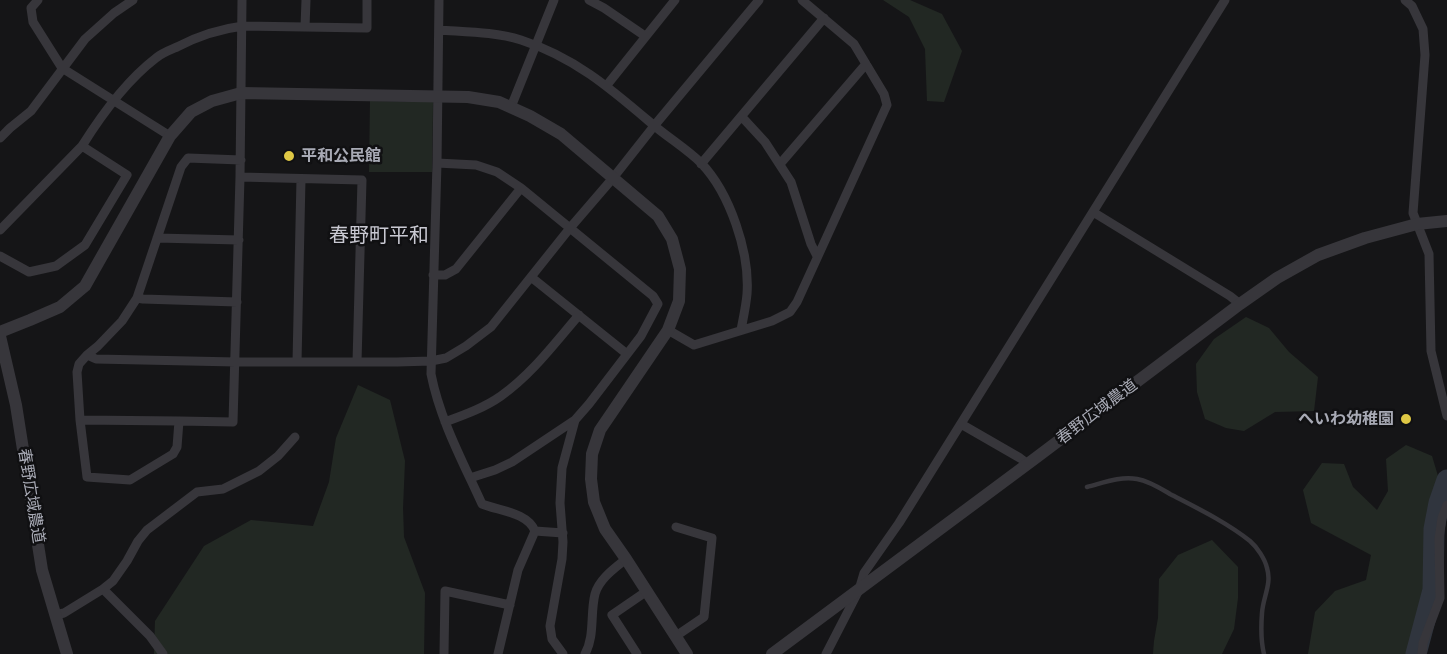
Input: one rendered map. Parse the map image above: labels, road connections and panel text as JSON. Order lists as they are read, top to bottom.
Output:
{
  "streets": {
    "street": ["春野広域農道"]
  },
  "districts": ["春野町平和"],
  "places": ["平和公民館", "へいわ幼稚園"]
}
